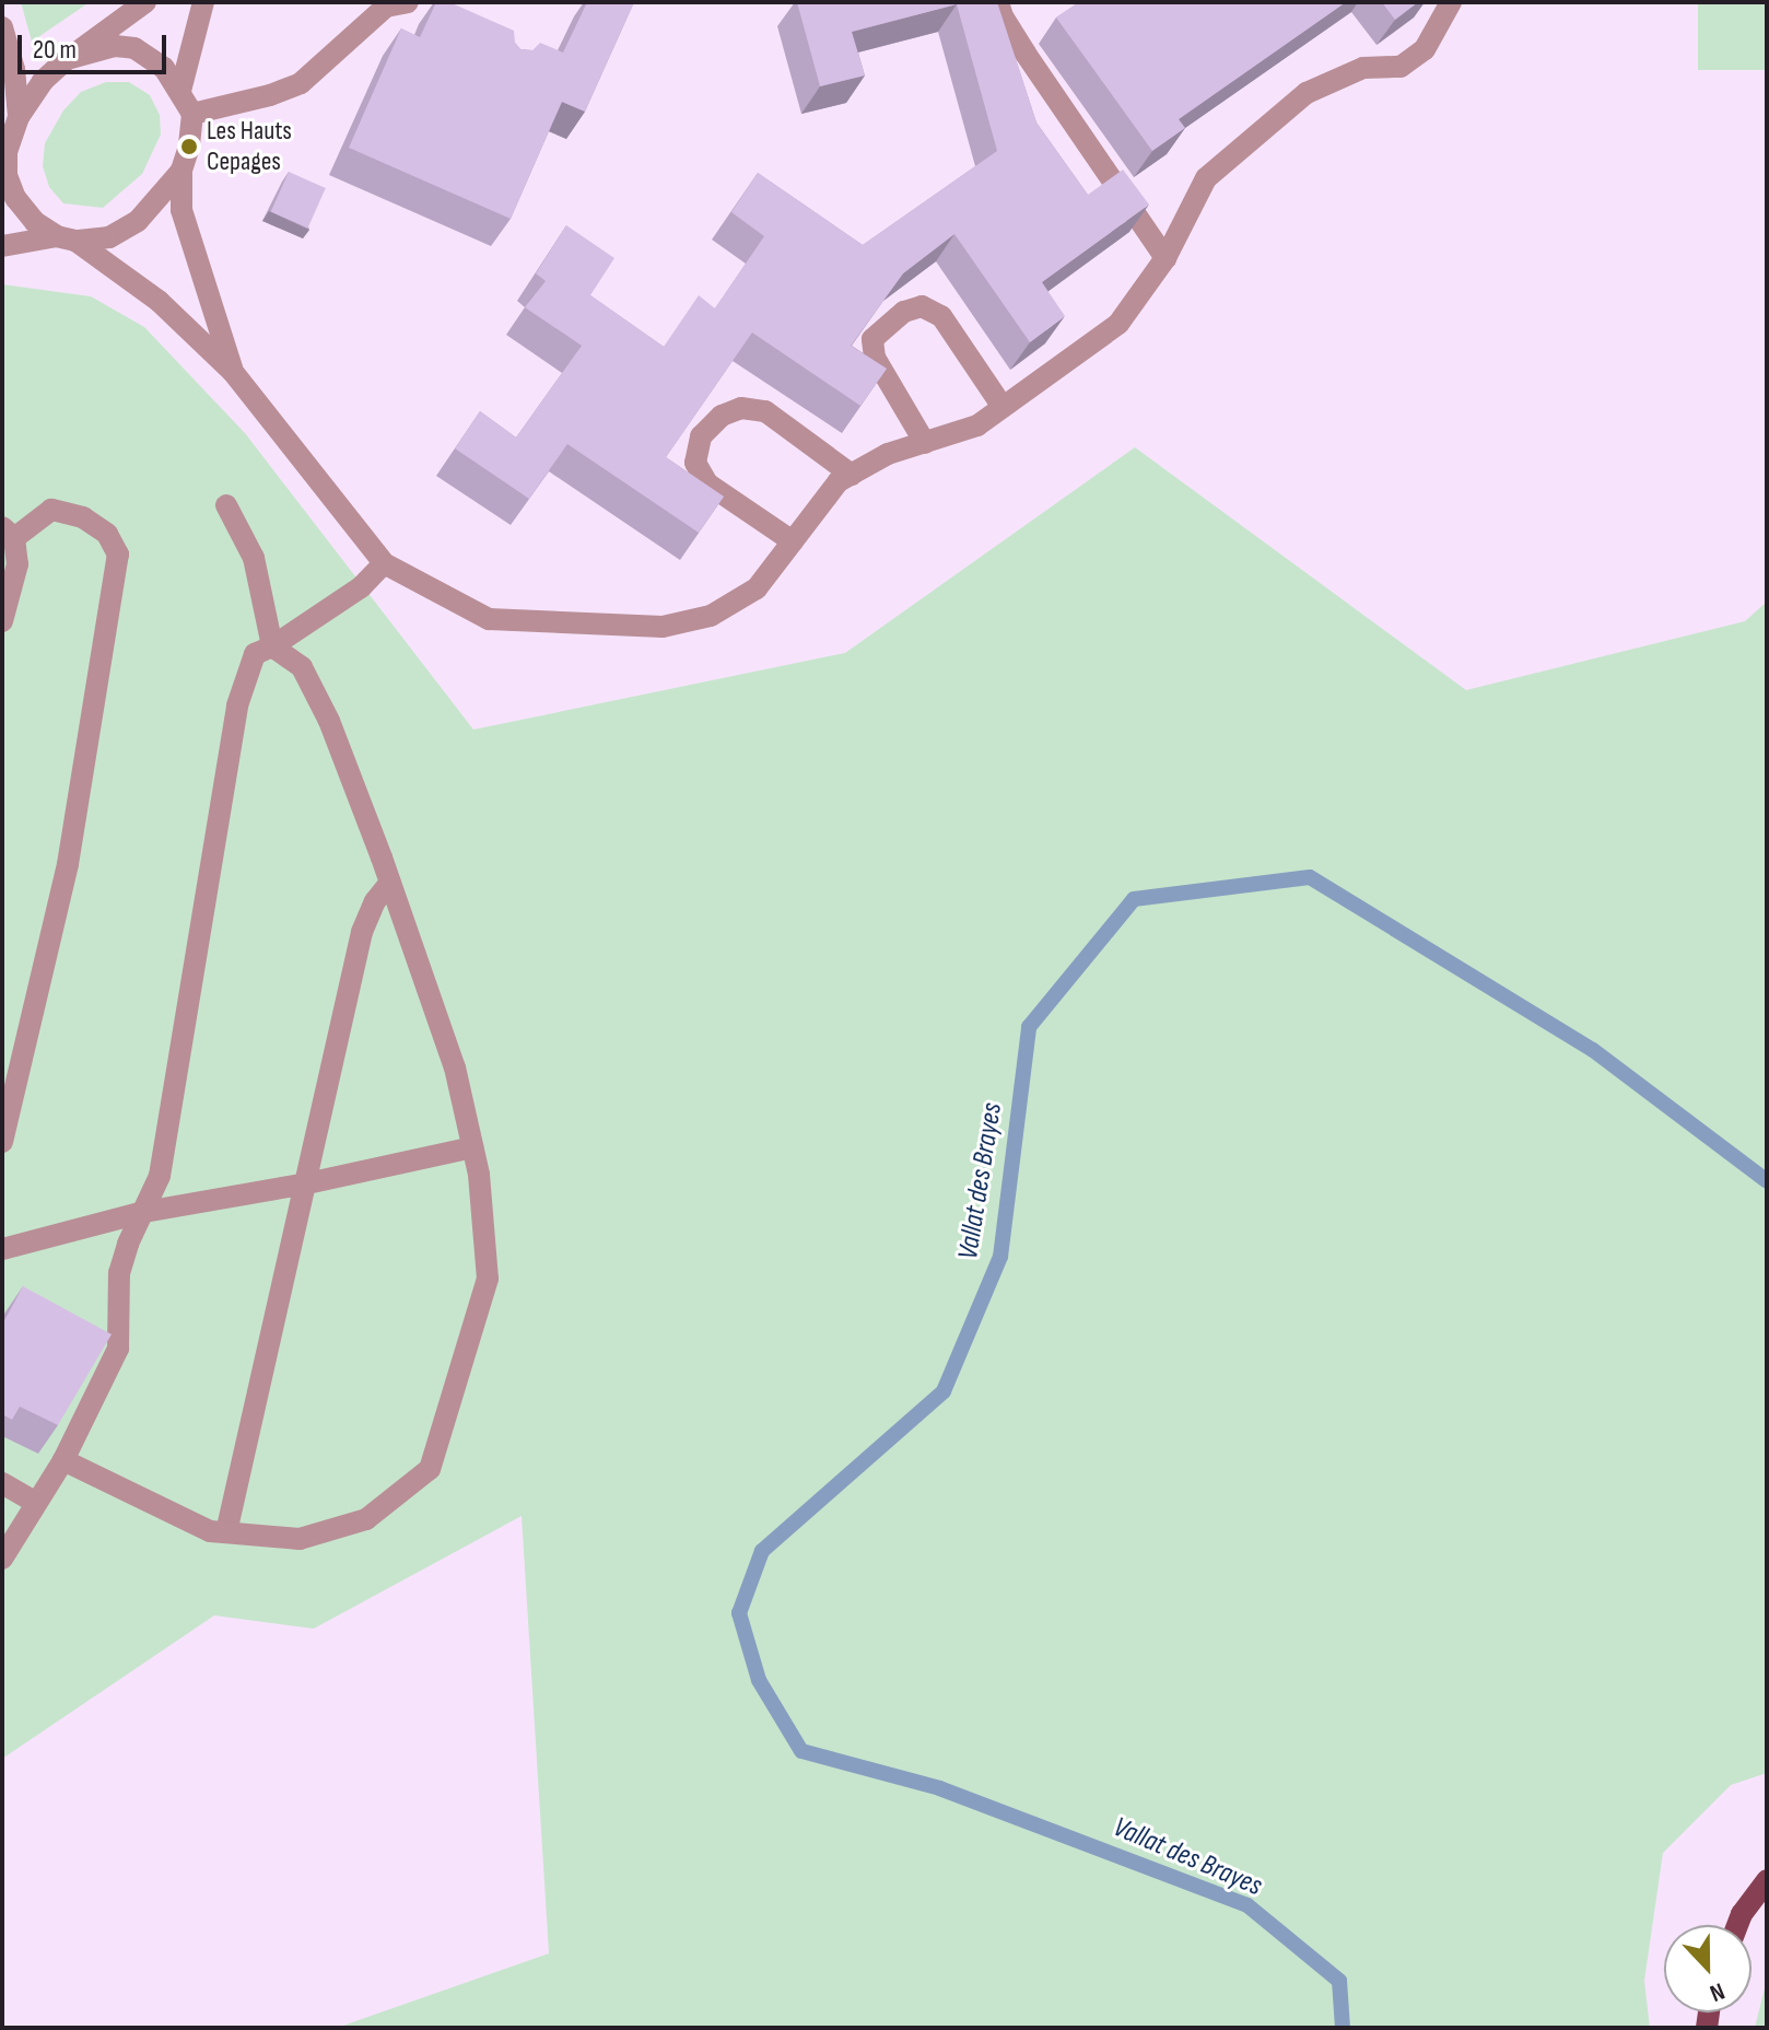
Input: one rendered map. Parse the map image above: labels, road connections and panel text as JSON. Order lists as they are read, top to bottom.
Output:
{
  "water": ["Vallat des Brayes"],
  "places": ["Les Hauts Cepages"],
  "scale_bar": "20 m",
  "north": "bottom"
}
